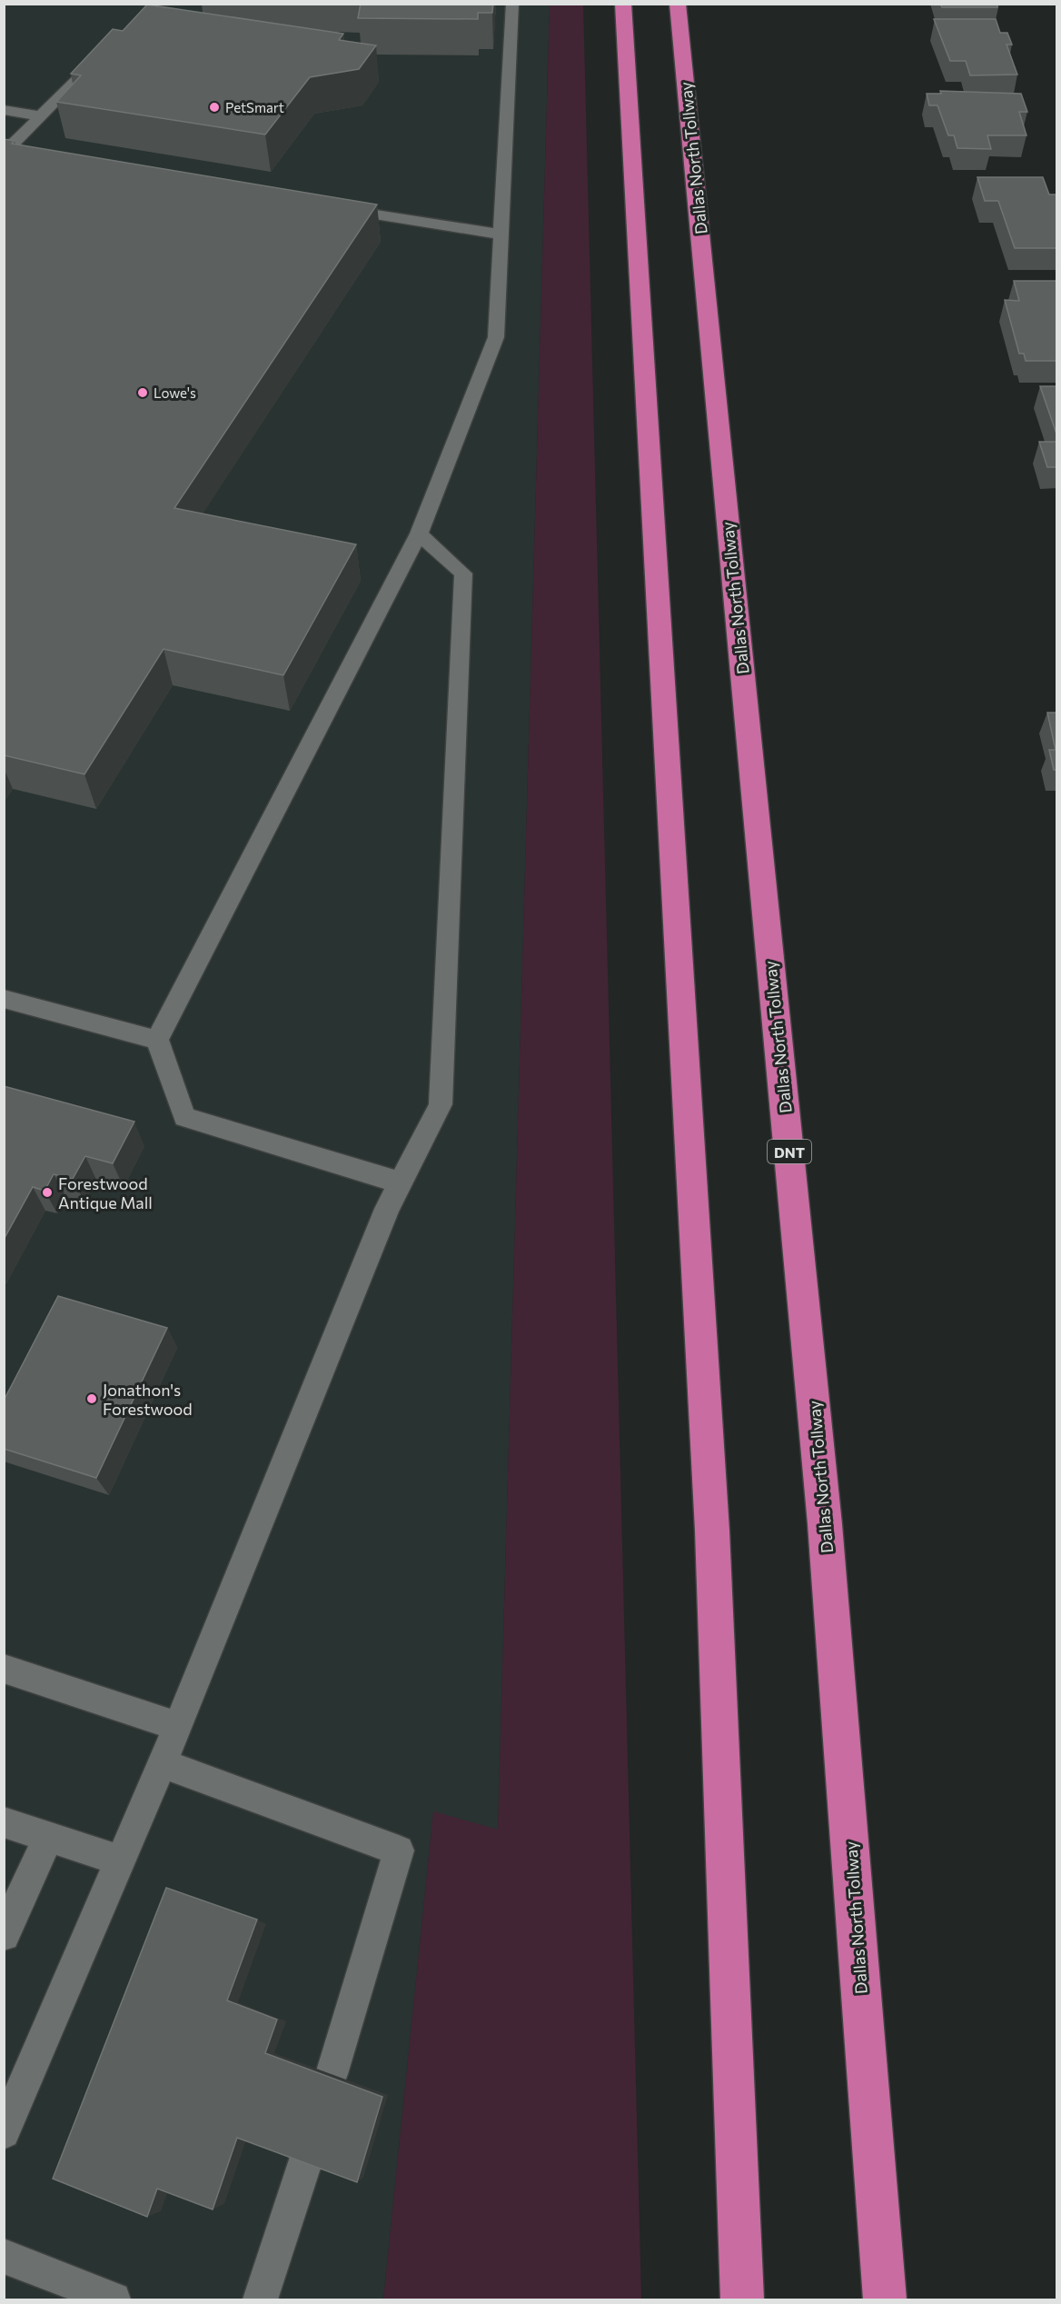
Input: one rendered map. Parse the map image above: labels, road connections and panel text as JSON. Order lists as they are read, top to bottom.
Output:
{
  "streets": {
    "highway": ["Dallas North Tollway", "DNT"]
  },
  "places": [
    "PetSmart",
    "Lowe's",
    "Forestwood Antique Mall",
    "Jonathon's Forestwood"
  ]
}
